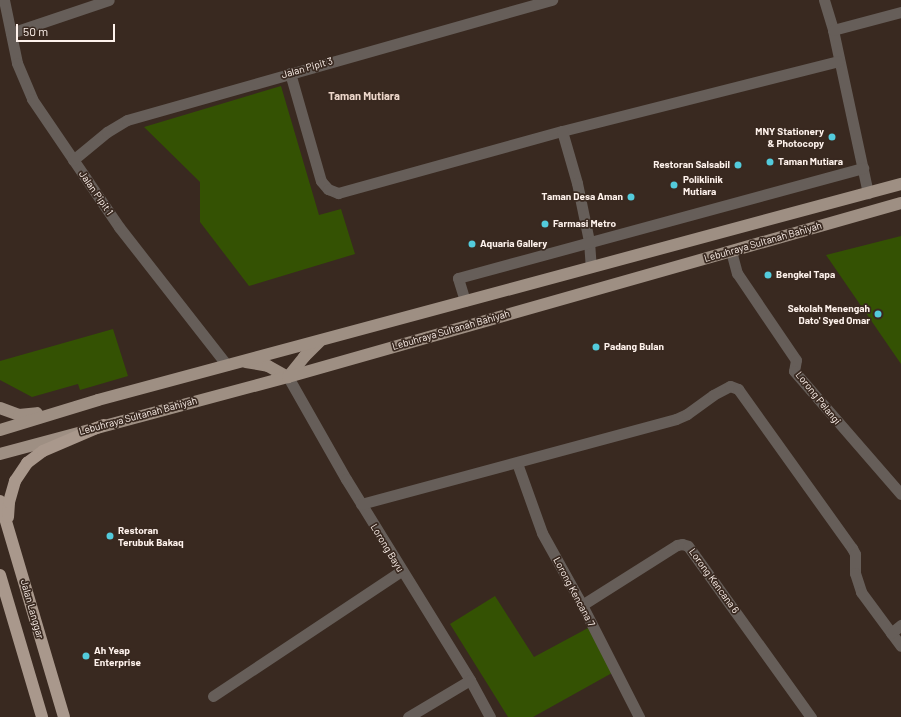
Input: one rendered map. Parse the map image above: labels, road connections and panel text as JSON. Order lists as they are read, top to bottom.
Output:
{
  "streets": {
    "highway": ["Jalan Langgar"],
    "main road": ["Lebuhraya Sultanah Bahiyah"],
    "street": [
      "Jalan Pipit 3",
      "Jalan Pipit 1",
      "Lorong Pelangi",
      "Lorong Bayu",
      "Lorong Kencana 6",
      "Lorong Kencana 7"
    ]
  },
  "crossings": [
    ["Jalan Pipit 3", "Jalan Pipit 1"],
    ["Jalan Pipit 1", "Lebuhraya Sultanah Bahiyah"],
    ["Lebuhraya Sultanah Bahiyah", "Lorong Pelangi"],
    ["Lebuhraya Sultanah Bahiyah", "Lorong Bayu"],
    ["Lorong Kencana 6", "Lorong Kencana 7"]
  ],
  "districts": ["Taman Mutiara"],
  "places": [
    "MNY Stationery & Photocopy",
    "Taman Mutiara",
    "Restoran Salsabil",
    "Poliklinik Mutiara",
    "Taman Desa Aman",
    "Farmasi Metro",
    "Aquaria Gallery",
    "Bengkel Tapa",
    "Sekolah Menengah Dato' Syed Omar",
    "Padang Bulan",
    "Restoran Terubuk Bakaq",
    "Ah Yeap Enterprise"
  ],
  "scale_bar": "50 m"
}
